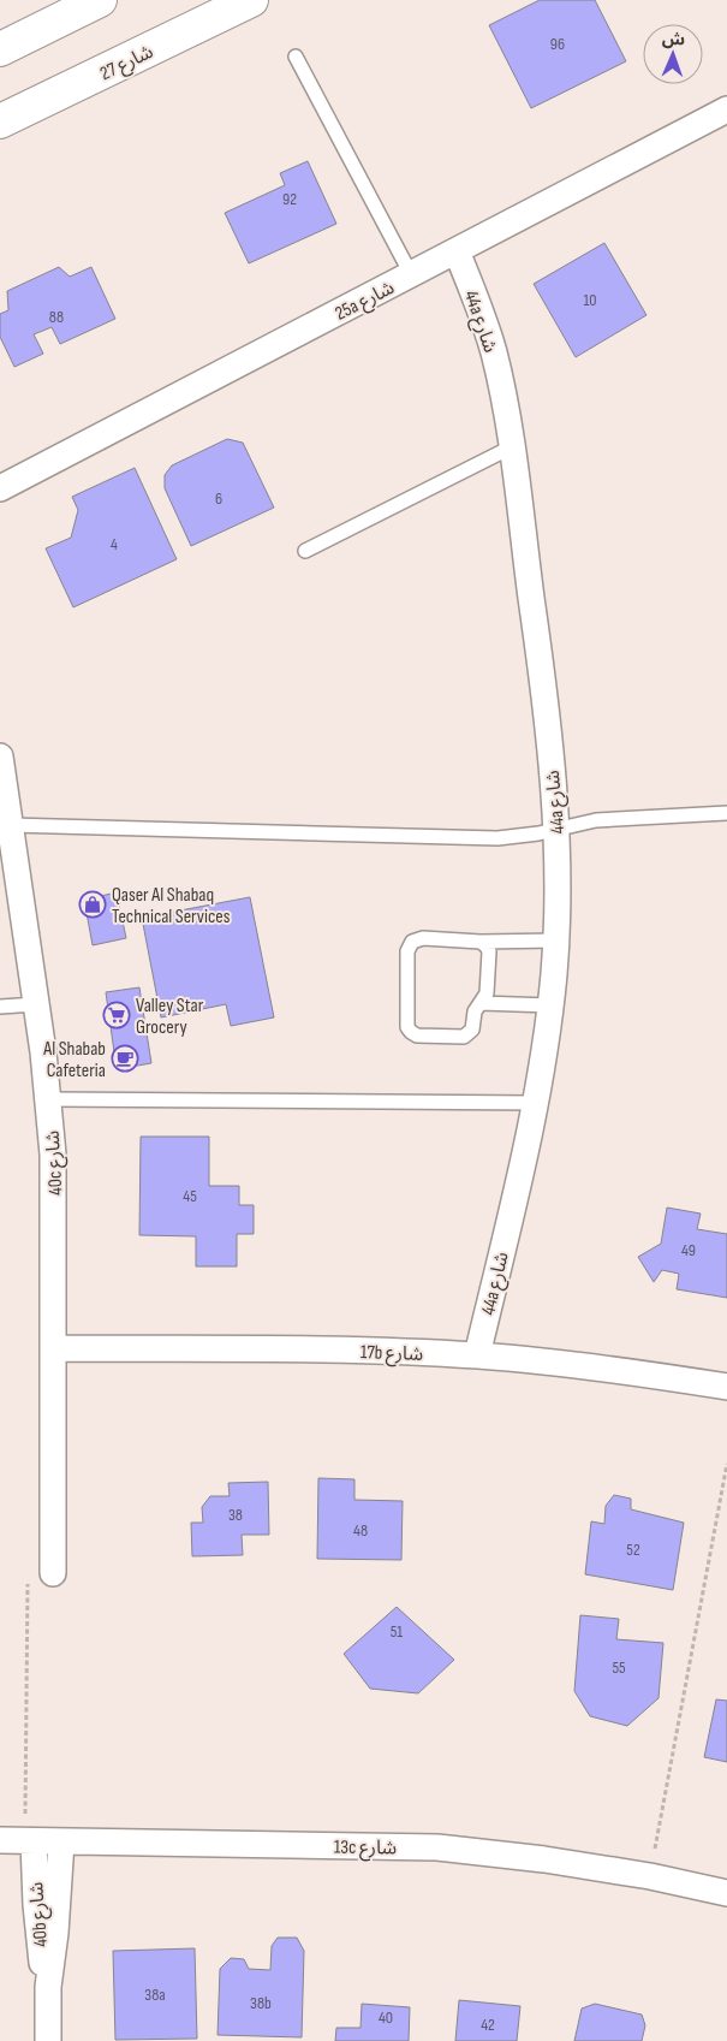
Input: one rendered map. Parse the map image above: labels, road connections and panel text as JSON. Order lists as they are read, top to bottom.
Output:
{
  "streets": {
    "street": [
      "شارع 27",
      "25a شارع",
      "44a شارع",
      "40c شارع",
      "17b شارع",
      "13c شارع",
      "40b شارع"
    ]
  },
  "crossings": [
    ["25a شارع", "44a شارع"],
    ["44a شارع", "17b شارع"],
    ["40c شارع", "17b شارع"],
    ["13c شارع", "40b شارع"]
  ],
  "places": {
    "shop": ["Qaser Al Shabaq Technical Services"],
    "supermarket": ["Valley Star Grocery"],
    "cafe": ["Al Shabab Cafeteria"]
  },
  "house_numbers": [
    "96",
    "92",
    "10",
    "88",
    "6",
    "4",
    "45",
    "49",
    "38",
    "48",
    "52",
    "51",
    "55",
    "38a",
    "38b",
    "40",
    "42"
  ],
  "north": "top"
}
